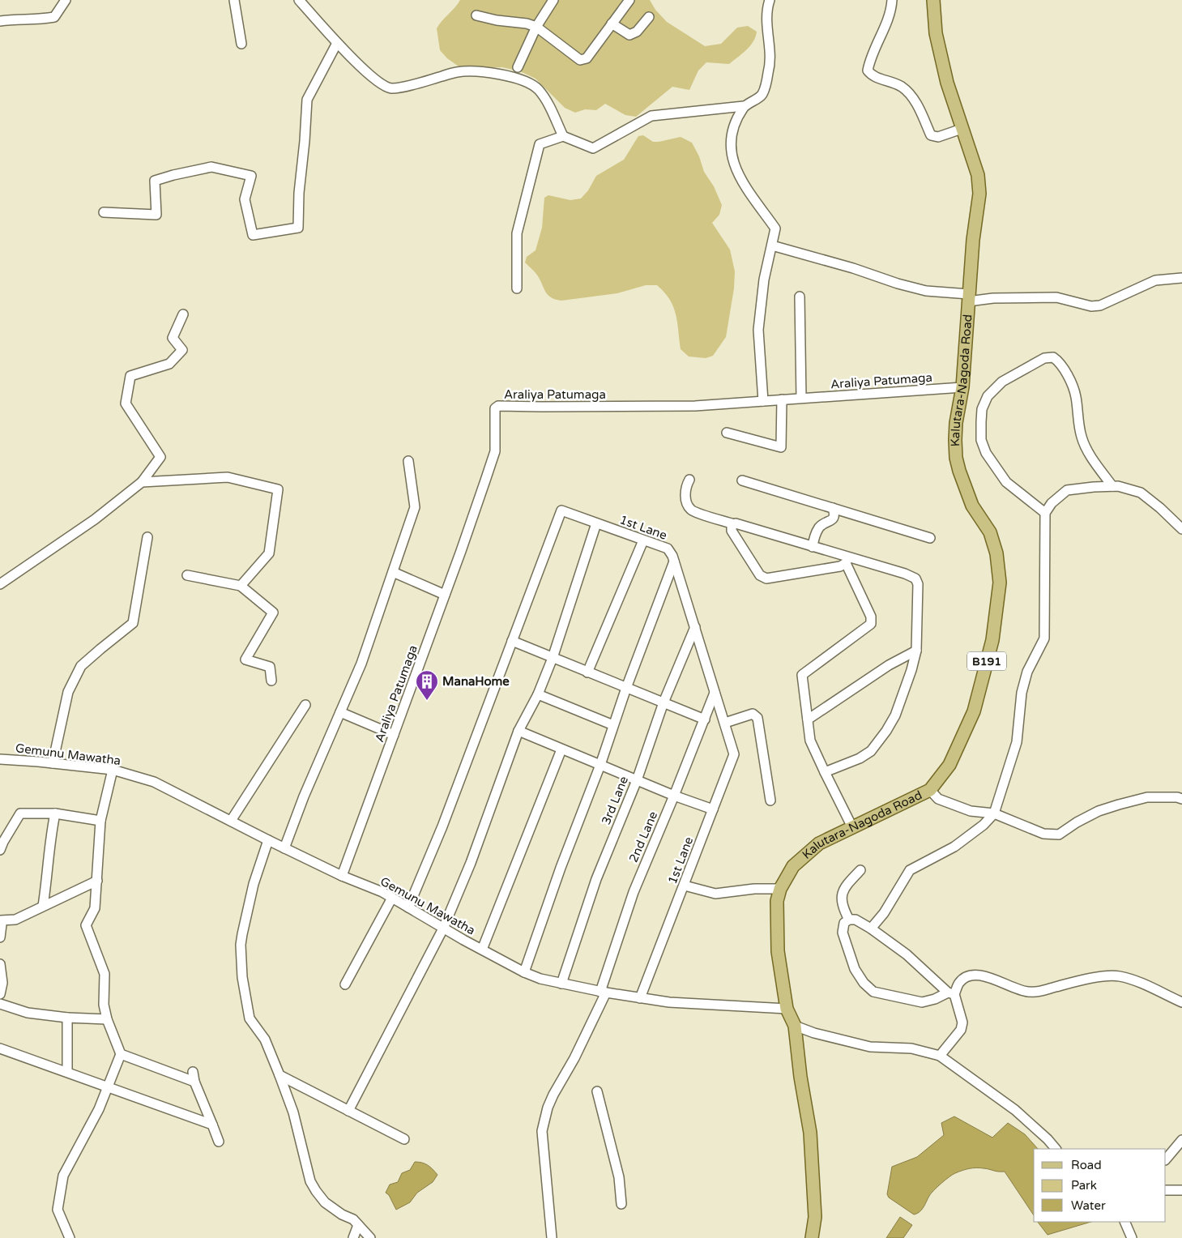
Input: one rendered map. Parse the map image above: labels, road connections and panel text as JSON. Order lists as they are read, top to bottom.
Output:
{
  "streets": {
    "main road": ["Kalutara-Nagoda Road", "B191"],
    "street": [
      "Araliya Patumaga",
      "1st Lane",
      "Gemunu Mawatha",
      "3rd Lane",
      "2nd Lane"
    ]
  },
  "crossings": [
    ["Araliya Patumaga", "Kalutara-Nagoda Road"],
    ["Araliya Patumaga", "Gemunu Mawatha"],
    ["Kalutara-Nagoda Road", "Gemunu Mawatha"],
    ["1st Lane", "Gemunu Mawatha"],
    ["1st Lane", "3rd Lane"],
    ["1st Lane", "2nd Lane"],
    ["Gemunu Mawatha", "3rd Lane"],
    ["Gemunu Mawatha", "2nd Lane"]
  ],
  "places": {
    "building": ["ManaHome"]
  },
  "legend": ["Road", "Park", "Water"]
}
